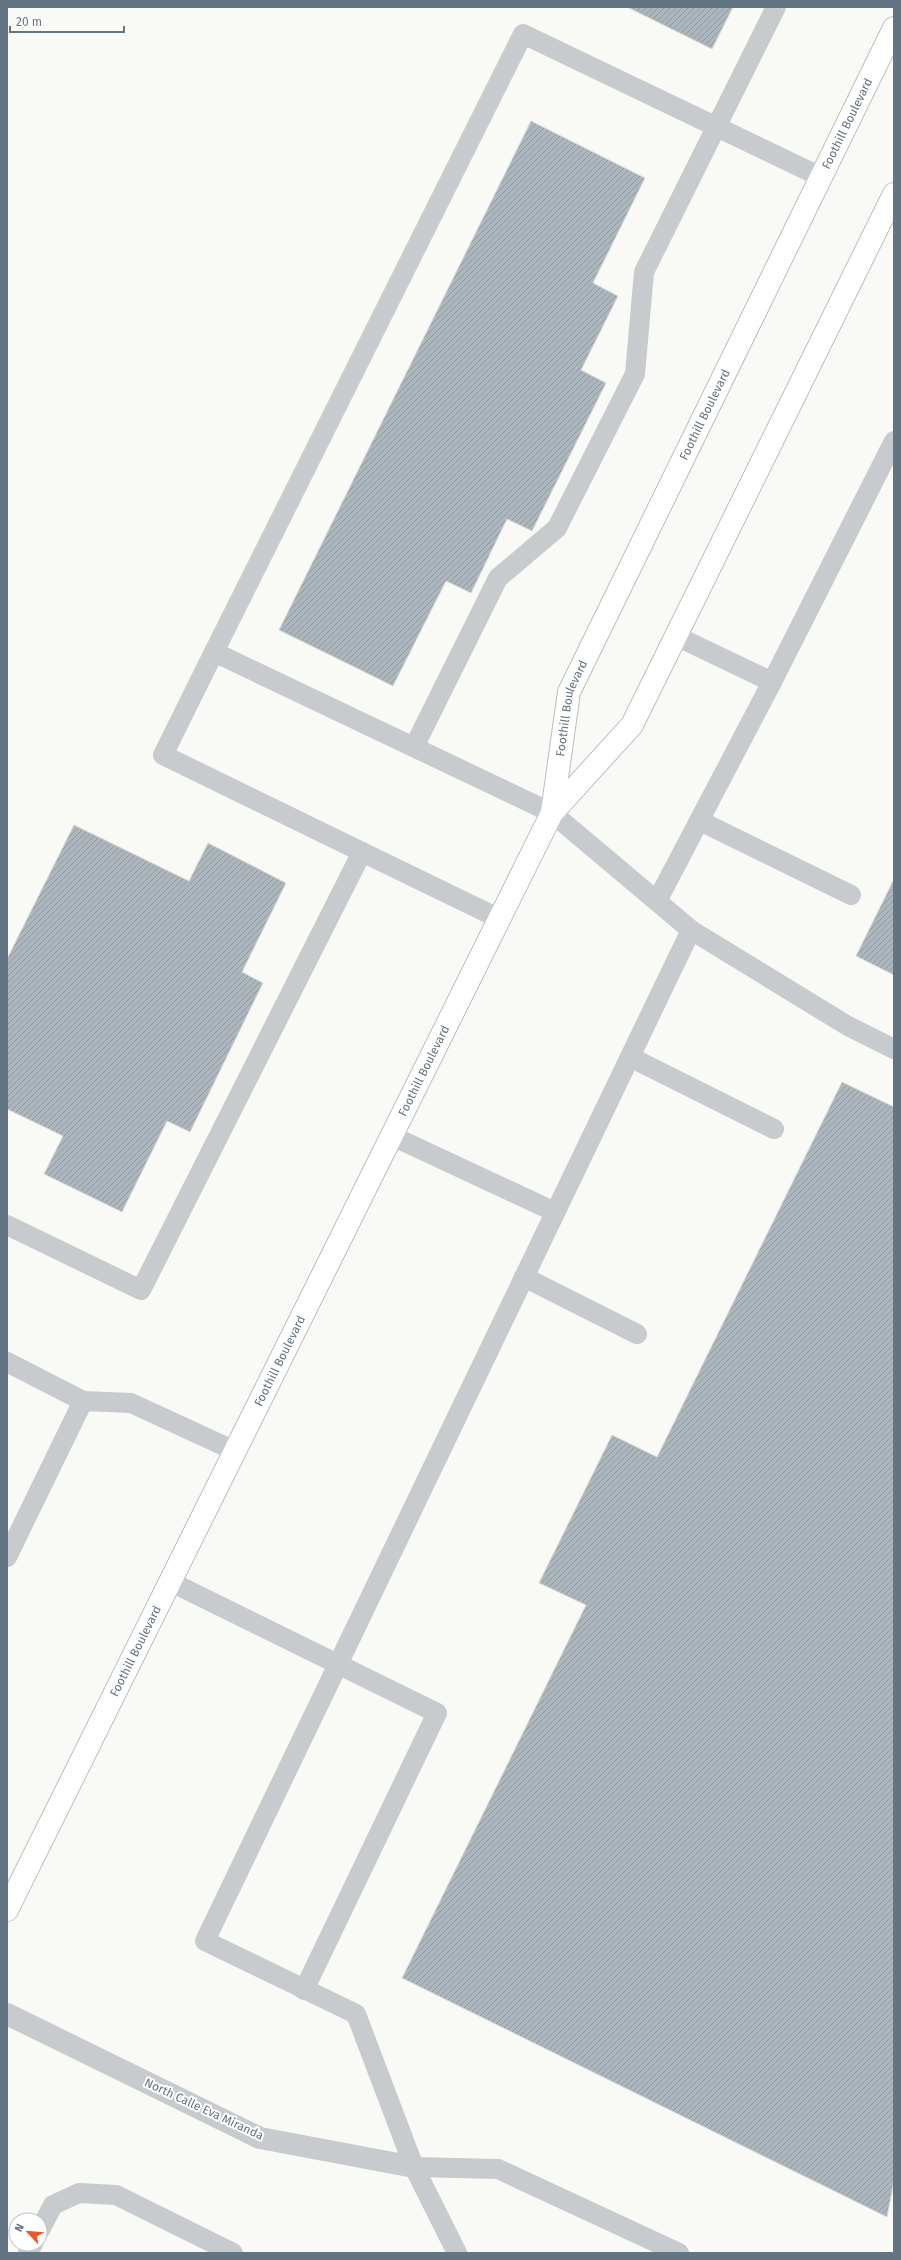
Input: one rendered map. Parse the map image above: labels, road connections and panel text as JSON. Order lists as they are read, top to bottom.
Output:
{
  "streets": {
    "main road": ["Foothill Boulevard"],
    "street": ["North Calle Eva Miranda"]
  },
  "scale_bar": "20 m",
  "north": "top left"
}
